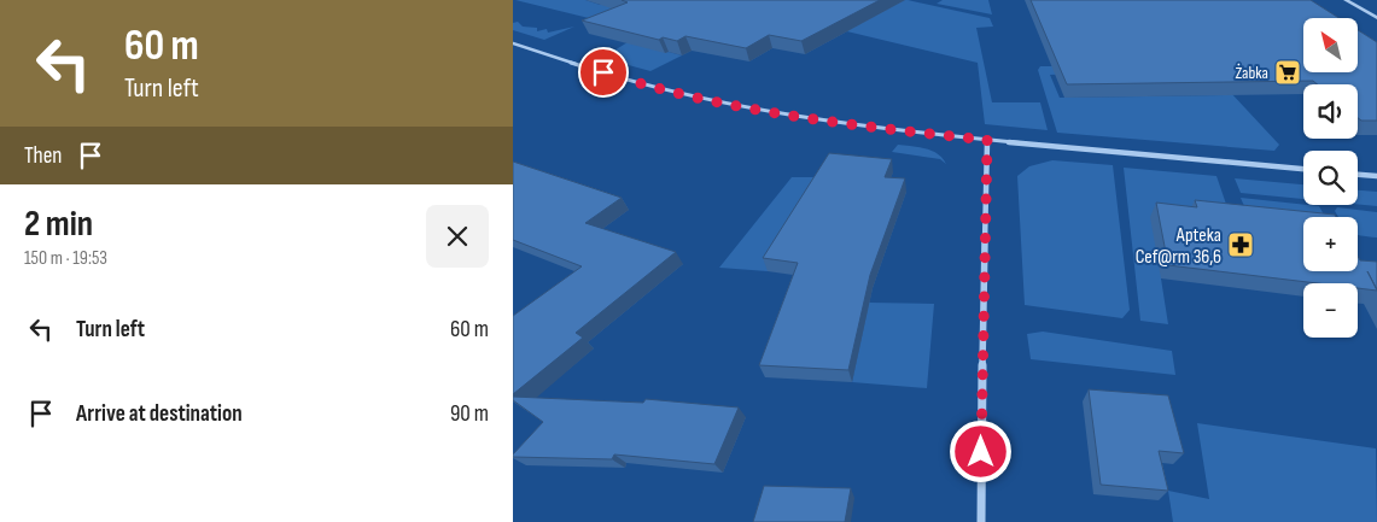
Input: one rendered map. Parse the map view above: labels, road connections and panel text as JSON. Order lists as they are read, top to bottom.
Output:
{
  "places": {
    "supermarket": ["Żabka"],
    "pharmacy": ["Apteka Cef@rm 36,6"]
  },
  "north": "top left",
  "page": {
    "turn": ["60 m", "Turn left"],
    "map_buttons": ["+", "−"],
    "then": "Then",
    "heading": ["2 min", "150 m · 19:53"],
    "list": [
      {
        "name": "Turn left",
        "value": "60 m"
      },
      {
        "name": "Arrive at destination",
        "value": "90 m"
      }
    ]
  }
}
